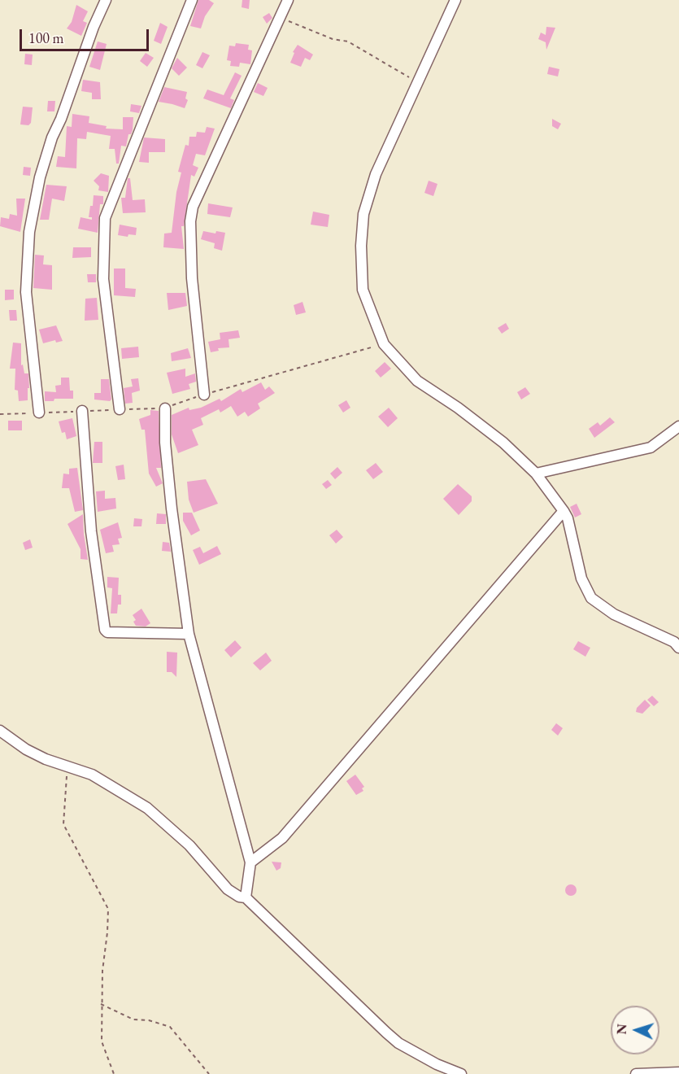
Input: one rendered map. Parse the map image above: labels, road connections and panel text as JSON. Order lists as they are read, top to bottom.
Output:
{
  "scale_bar": "100 m",
  "north": "left"
}
